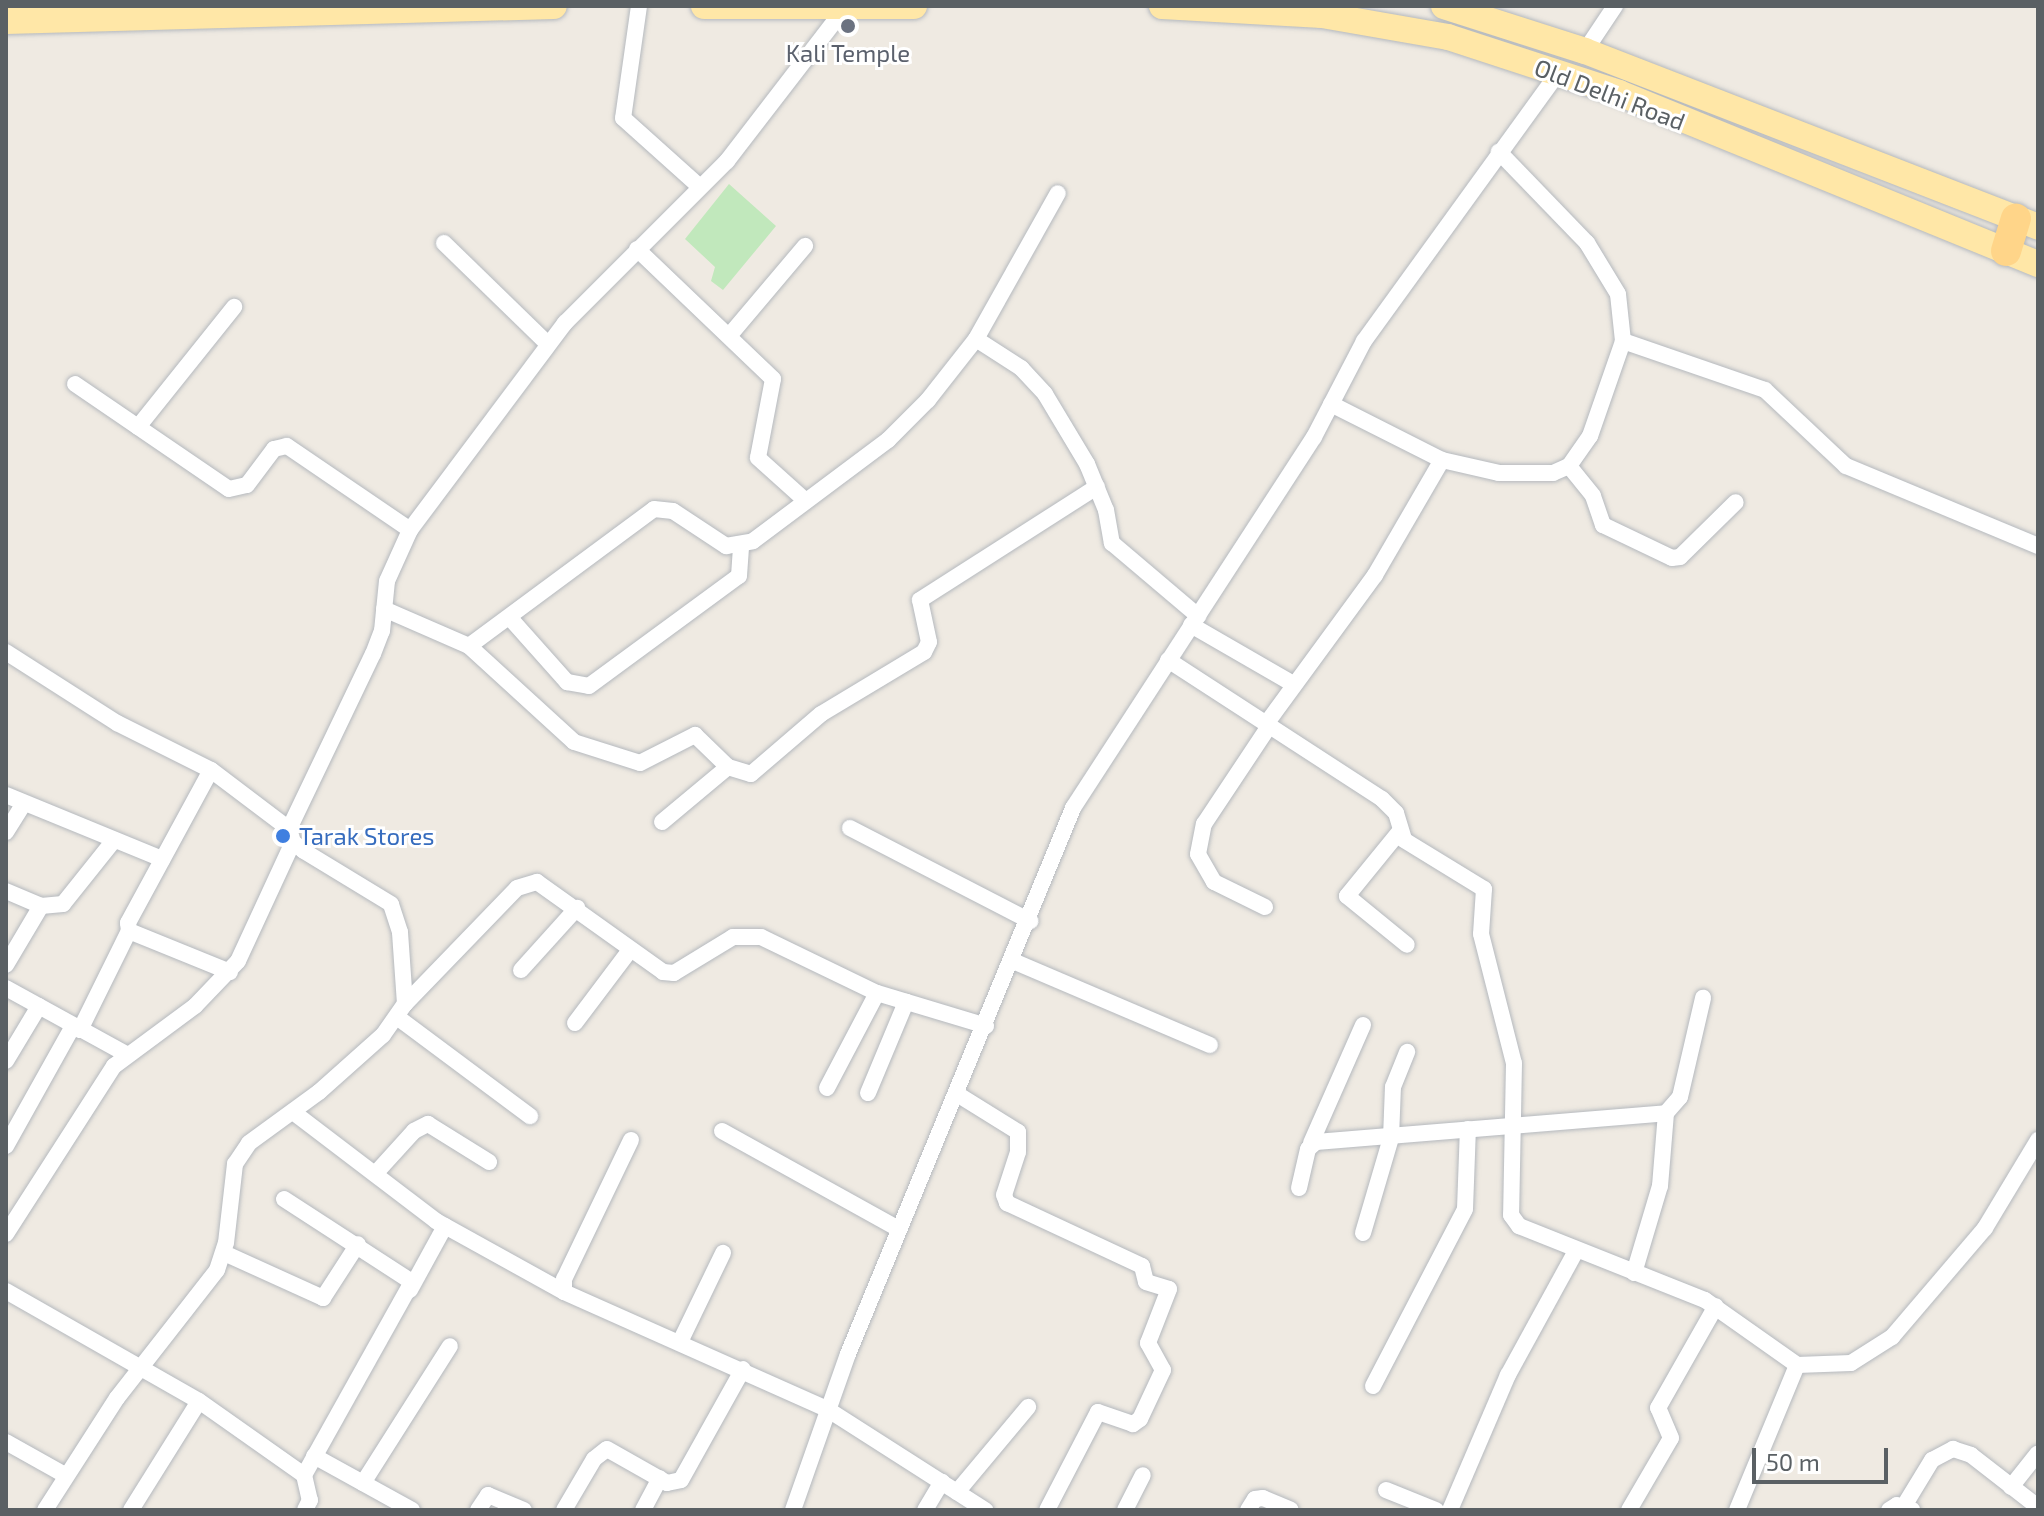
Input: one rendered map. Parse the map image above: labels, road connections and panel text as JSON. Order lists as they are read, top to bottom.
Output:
{
  "streets": {
    "main road": ["Old Delhi Road"]
  },
  "places": ["Kali Temple", "Tarak Stores"],
  "scale_bar": "50 m"
}
